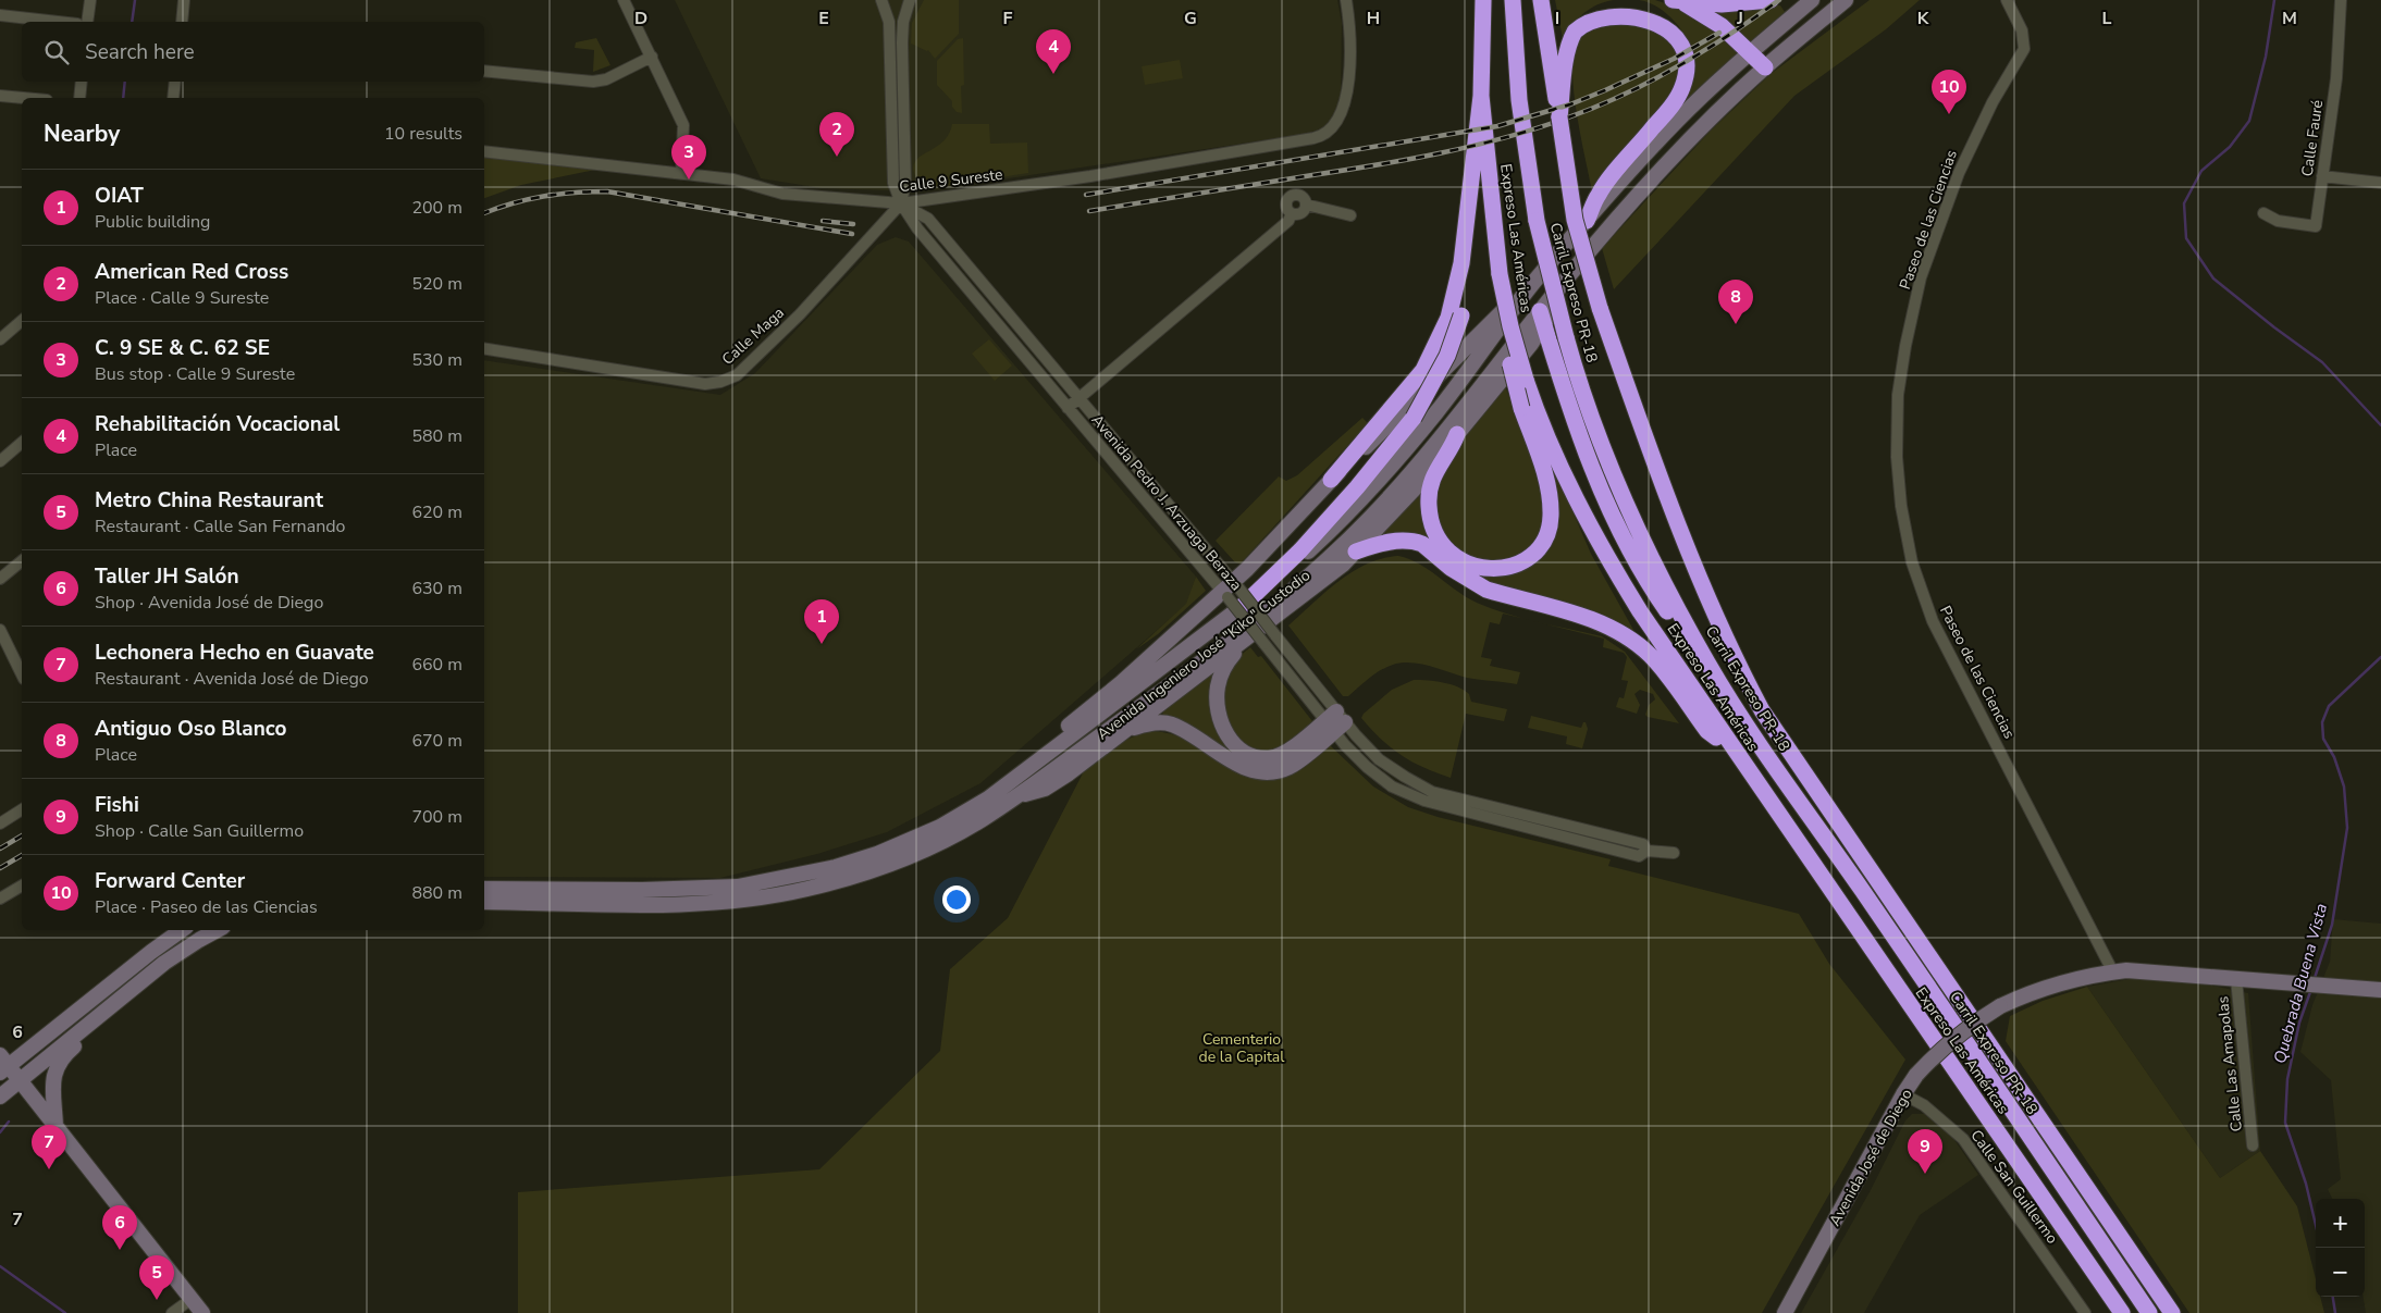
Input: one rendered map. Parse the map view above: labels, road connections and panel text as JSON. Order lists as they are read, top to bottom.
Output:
{
  "streets": {
    "highway": ["Expreso Las Américas", "Carril Expreso PR-18"],
    "main road": ["Avenida Ingeniero José \"Kiko\" Custodio", "Avenida José de Diego"],
    "street": [
      "Calle Fauré",
      "Calle 9 Sureste",
      "Paseo de las Ciencias",
      "Calle Maga",
      "Avenida Pedro J. Arzuaga Beraza",
      "Calle Las Amapolas",
      "Calle San Guillermo"
    ]
  },
  "crossings": [
    ["Calle 9 Sureste", "Calle Maga"],
    ["Calle 9 Sureste", "Avenida Pedro J. Arzuaga Beraza"],
    ["Paseo de las Ciencias", "Avenida José de Diego"],
    ["Calle Maga", "Avenida Pedro J. Arzuaga Beraza"],
    ["Calle Las Amapolas", "Avenida José de Diego"],
    ["Avenida José de Diego", "Calle San Guillermo"]
  ],
  "water": ["Quebrada Buena Vista"],
  "parks": ["Cementerio de la Capital"],
  "page": {
    "search": "Search here",
    "pins": [
      "4",
      "10",
      "2",
      "3",
      "8",
      "1",
      "7",
      "9",
      "6",
      "5"
    ],
    "heading": ["Nearby", "10 results"],
    "list": [
      {
        "mark": "1",
        "name": "OIAT",
        "note": "Public building",
        "value": "200 m"
      },
      {
        "mark": "2",
        "name": "American Red Cross",
        "note": "Place · Calle 9 Sureste",
        "value": "520 m"
      },
      {
        "mark": "3",
        "name": "C. 9 SE & C. 62 SE",
        "note": "Bus stop · Calle 9 Sureste",
        "value": "530 m"
      },
      {
        "mark": "4",
        "name": "Rehabilitación Vocacional",
        "note": "Place",
        "value": "580 m"
      },
      {
        "mark": "5",
        "name": "Metro China Restaurant",
        "note": "Restaurant · Calle San Fernando",
        "value": "620 m"
      },
      {
        "mark": "6",
        "name": "Taller JH Salón",
        "note": "Shop · Avenida José de Diego",
        "value": "630 m"
      },
      {
        "mark": "7",
        "name": "Lechonera Hecho en Guavate",
        "note": "Restaurant · Avenida José de Diego",
        "value": "660 m"
      },
      {
        "mark": "8",
        "name": "Antiguo Oso Blanco",
        "note": "Place",
        "value": "670 m"
      },
      {
        "mark": "9",
        "name": "Fishi",
        "note": "Shop · Calle San Guillermo",
        "value": "700 m"
      },
      {
        "mark": "10",
        "name": "Forward Center",
        "note": "Place · Paseo de las Ciencias",
        "value": "880 m"
      }
    ],
    "map_buttons": ["+", "−"]
  },
  "grid": {
    "columns": [
      "D",
      "E",
      "F",
      "G",
      "H",
      "I",
      "J",
      "K",
      "L",
      "M"
    ],
    "rows": ["6", "7"]
  }
}
